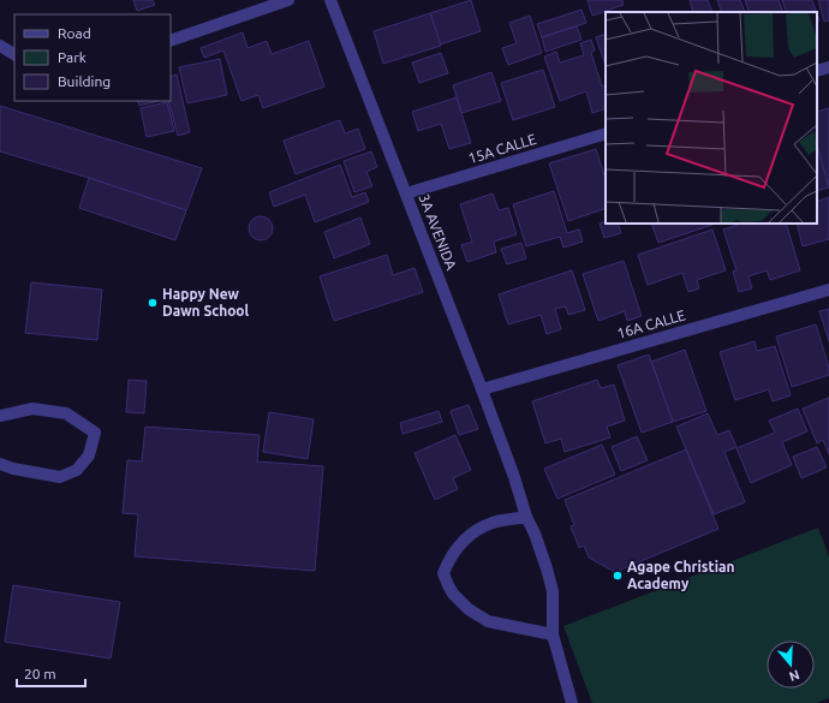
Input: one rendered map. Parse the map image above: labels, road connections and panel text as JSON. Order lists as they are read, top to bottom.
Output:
{
  "streets": {
    "street": ["15A CALLE", "3A AVENIDA", "16A CALLE"]
  },
  "crossings": [
    ["15A CALLE", "3A AVENIDA"],
    ["3A AVENIDA", "16A CALLE"]
  ],
  "places": ["Happy New Dawn School", "Agape Christian Academy"],
  "legend": ["Road", "Park", "Building"],
  "scale_bar": "20 m",
  "north": "bottom"
}
